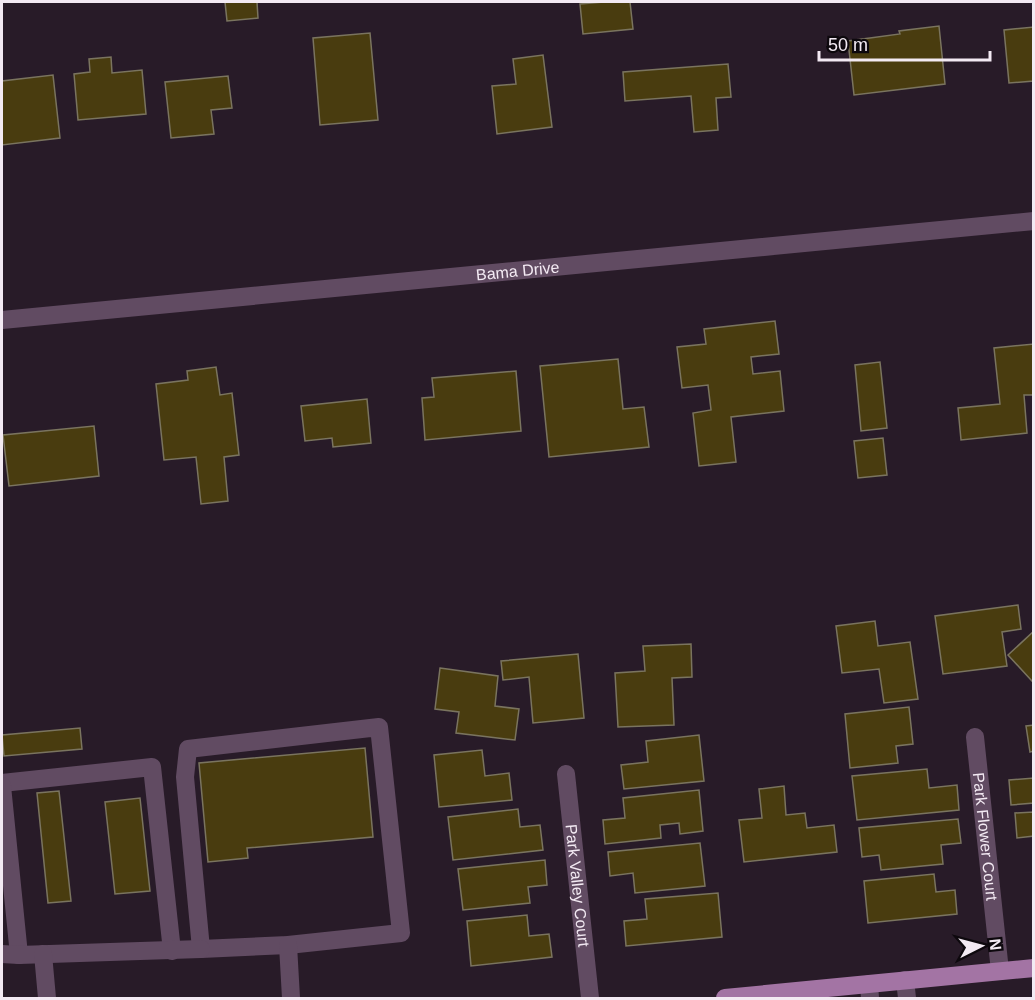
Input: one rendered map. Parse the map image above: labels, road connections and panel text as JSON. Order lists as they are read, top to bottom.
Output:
{
  "streets": {
    "street": ["Bama Drive", "Park Flower Court", "Park Valley Court"]
  },
  "scale_bar": "50 m",
  "north": "right"
}
